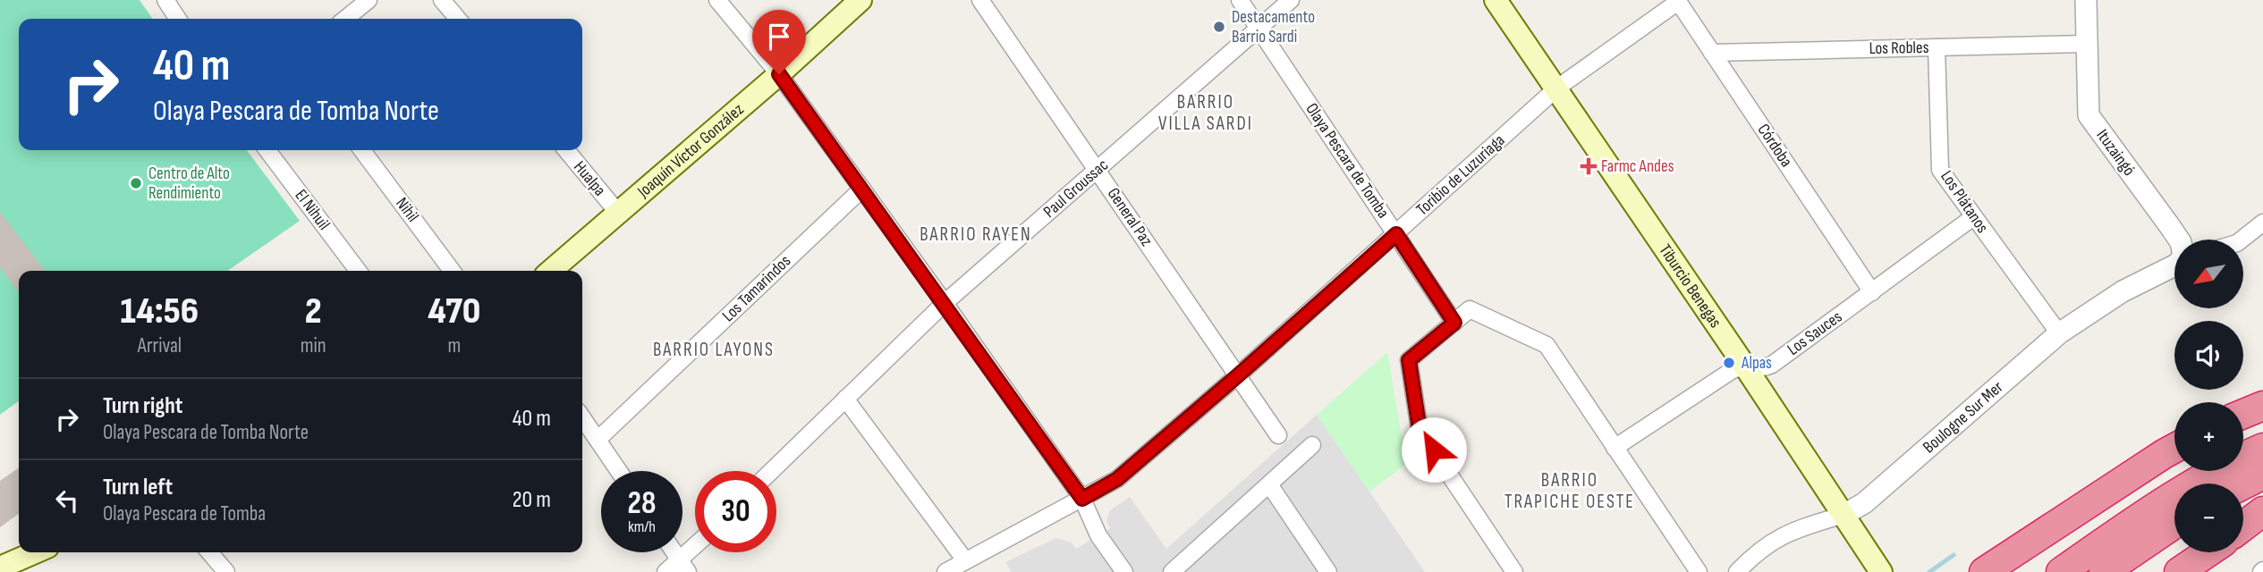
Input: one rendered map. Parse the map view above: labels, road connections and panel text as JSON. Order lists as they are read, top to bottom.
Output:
{
  "streets": {
    "main road": ["Joaquín Víctor González", "Tiburcio Benegas"],
    "street": [
      "Los Robles",
      "Córdoba",
      "Ituzaingó",
      "Olaya Pescara de Tomba",
      "Toribio de Luzuriaga",
      "Hualpa",
      "Paul Groussac",
      "Los Plátanos",
      "El Nihuil",
      "Nihil",
      "General Paz",
      "Los Tamarindos",
      "Los Sauces",
      "Boulogne Sur Mer"
    ]
  },
  "crossings": [
    ["Los Robles", "Córdoba"],
    ["Los Robles", "Ituzaingó"],
    ["Los Robles", "Los Plátanos"],
    ["Córdoba", "Toribio de Luzuriaga"],
    ["Córdoba", "Los Sauces"],
    ["Joaquín Víctor González", "Hualpa"],
    ["Olaya Pescara de Tomba", "Toribio de Luzuriaga"],
    ["Olaya Pescara de Tomba", "Paul Groussac"],
    ["Toribio de Luzuriaga", "General Paz"],
    ["Toribio de Luzuriaga", "Tiburcio Benegas"],
    ["Paul Groussac", "General Paz"],
    ["Los Plátanos", "Los Sauces"],
    ["Los Plátanos", "Boulogne Sur Mer"],
    ["Tiburcio Benegas", "Los Sauces"],
    ["Tiburcio Benegas", "Boulogne Sur Mer"]
  ],
  "districts": [
    "BARRIO VILLA SARDI",
    "BARRIO RAYEN",
    "BARRIO LAYONS",
    "BARRIO TRAPICHE OESTE"
  ],
  "places": {
    "other": ["Destacamento Barrio Sardi", "Centro de Alto Rendimiento", "Alpas"],
    "health": ["Farmc Andes"]
  },
  "north": "bottom left",
  "page": {
    "turn": ["40 m", "Olaya Pescara de Tomba Norte"],
    "map_buttons": ["+", "−"],
    "eta": [
      "14:56",
      "Arrival",
      "2",
      "min",
      "470",
      "m"
    ],
    "list": [
      {
        "name": "Turn right",
        "note": "Olaya Pescara de Tomba Norte",
        "value": "40 m"
      },
      {
        "name": "Turn left",
        "note": "Olaya Pescara de Tomba",
        "value": "20 m"
      }
    ],
    "speed": "28 km/h",
    "limit": "30"
  }
}
